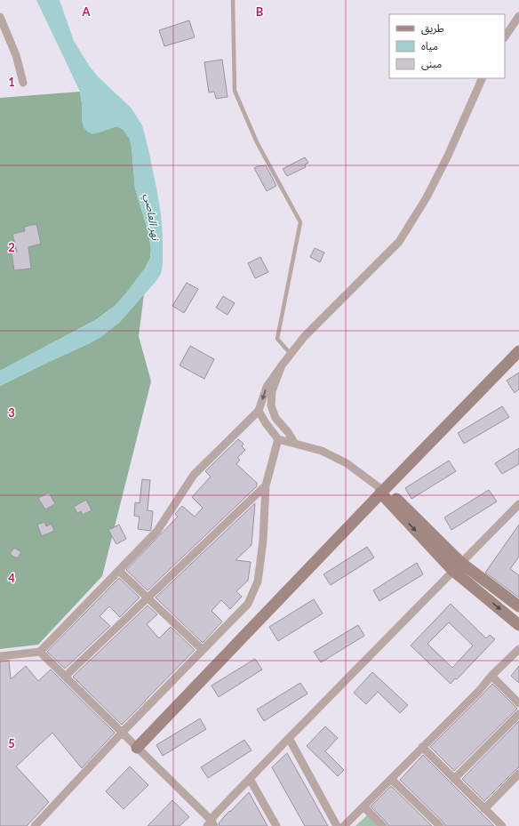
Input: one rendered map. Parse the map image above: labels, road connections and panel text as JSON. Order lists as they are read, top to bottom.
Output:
{
  "water": ["نهر العاصي"],
  "legend": ["طريق", "مياه", "مبنى"],
  "grid": {
    "columns": ["A", "B"],
    "rows": [
      "1",
      "2",
      "3",
      "4",
      "5"
    ]
  }
}
